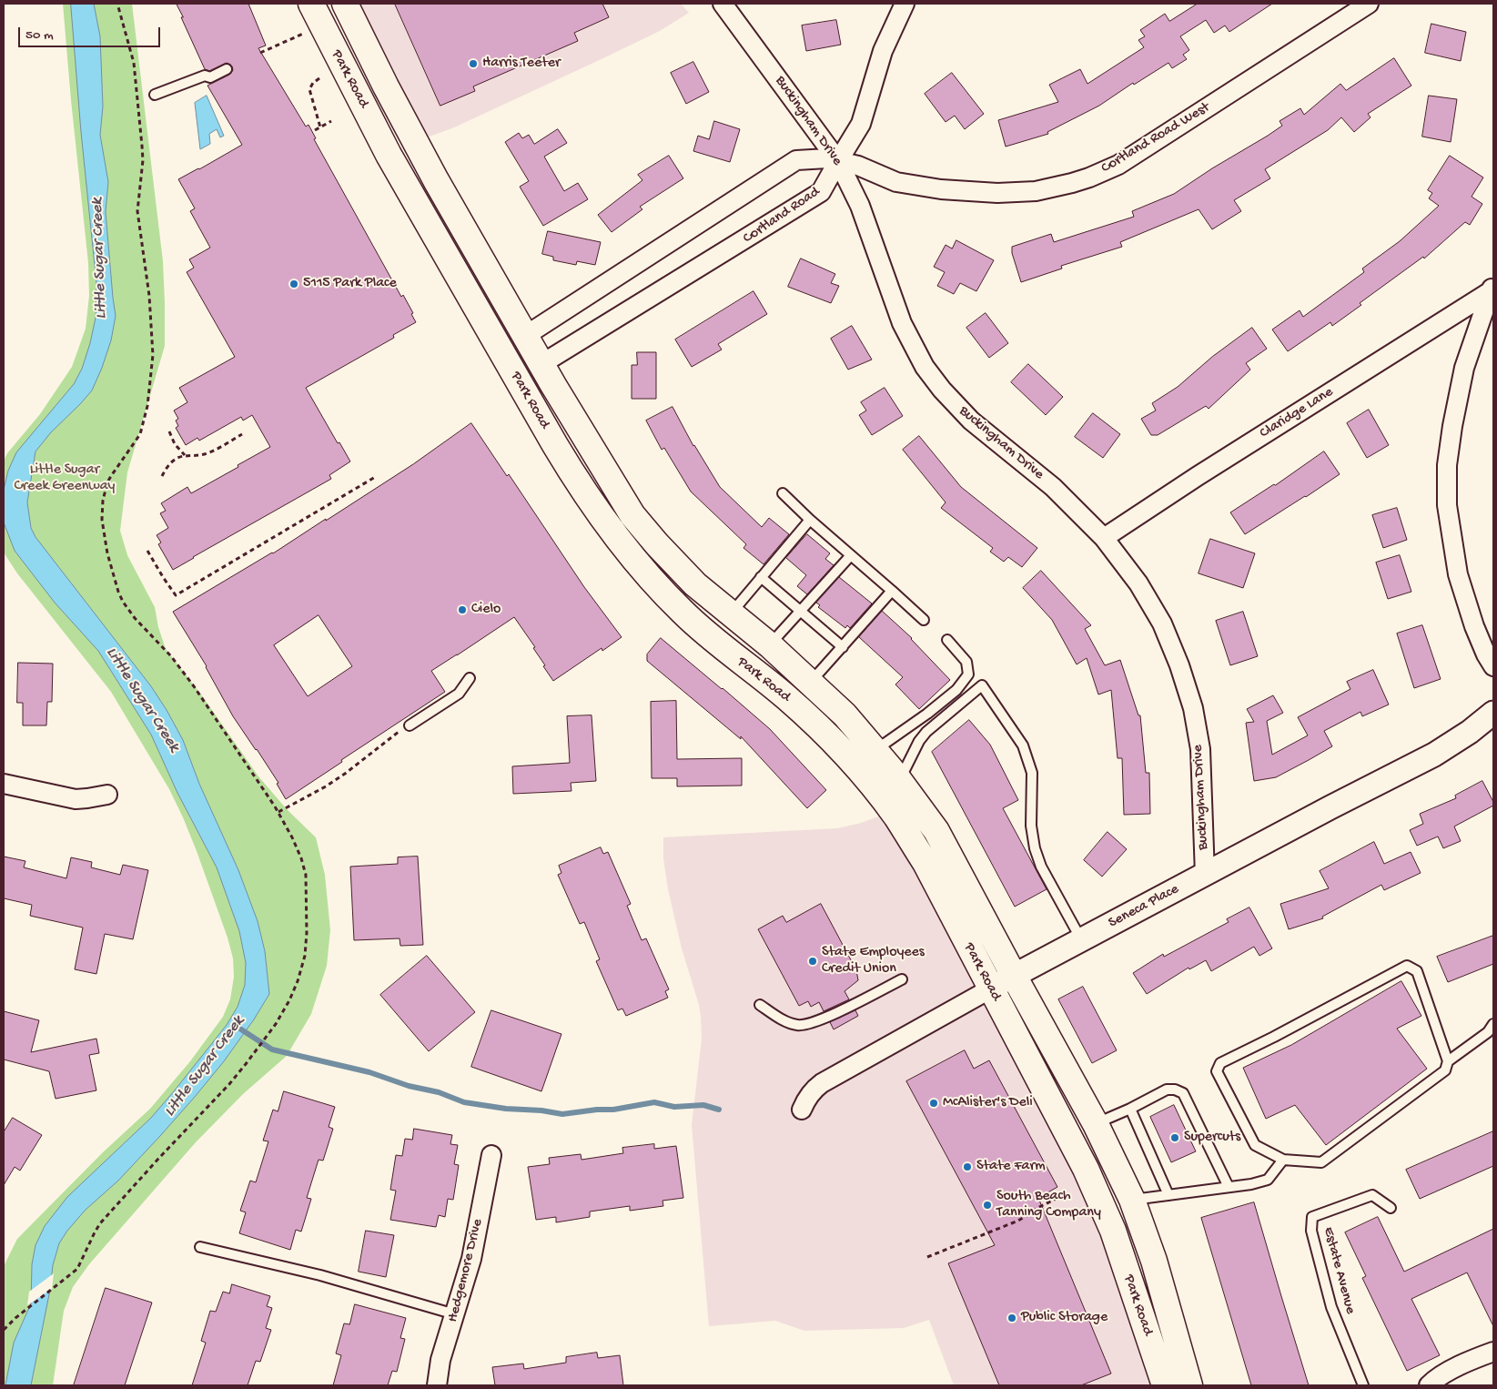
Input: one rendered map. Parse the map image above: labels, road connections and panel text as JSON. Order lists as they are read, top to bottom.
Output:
{
  "streets": {
    "main road": ["Park Road"],
    "street": [
      "Buckingham Drive",
      "Cortland Road West",
      "Cortland Road",
      "Claridge Lane",
      "Seneca Place",
      "Hedgemore Drive"
    ],
    "lane": ["Estate Avenue"]
  },
  "crossings": [
    ["Park Road", "Cortland Road"],
    ["Park Road", "Seneca Place"],
    ["Buckingham Drive", "Cortland Road West"],
    ["Buckingham Drive", "Cortland Road"],
    ["Buckingham Drive", "Claridge Lane"],
    ["Buckingham Drive", "Seneca Place"],
    ["Cortland Road West", "Cortland Road"]
  ],
  "water": ["Little Sugar Creek"],
  "parks": ["Little Sugar Creek Greenway"],
  "places": [
    "Harris Teeter",
    "5115 Park Place",
    "Cielo",
    "State Employees Credit Union",
    "McAlister's Deli",
    "Supercuts",
    "State Farm",
    "South Beach Tanning Company",
    "Public Storage"
  ],
  "scale_bar": "50 m"
}
